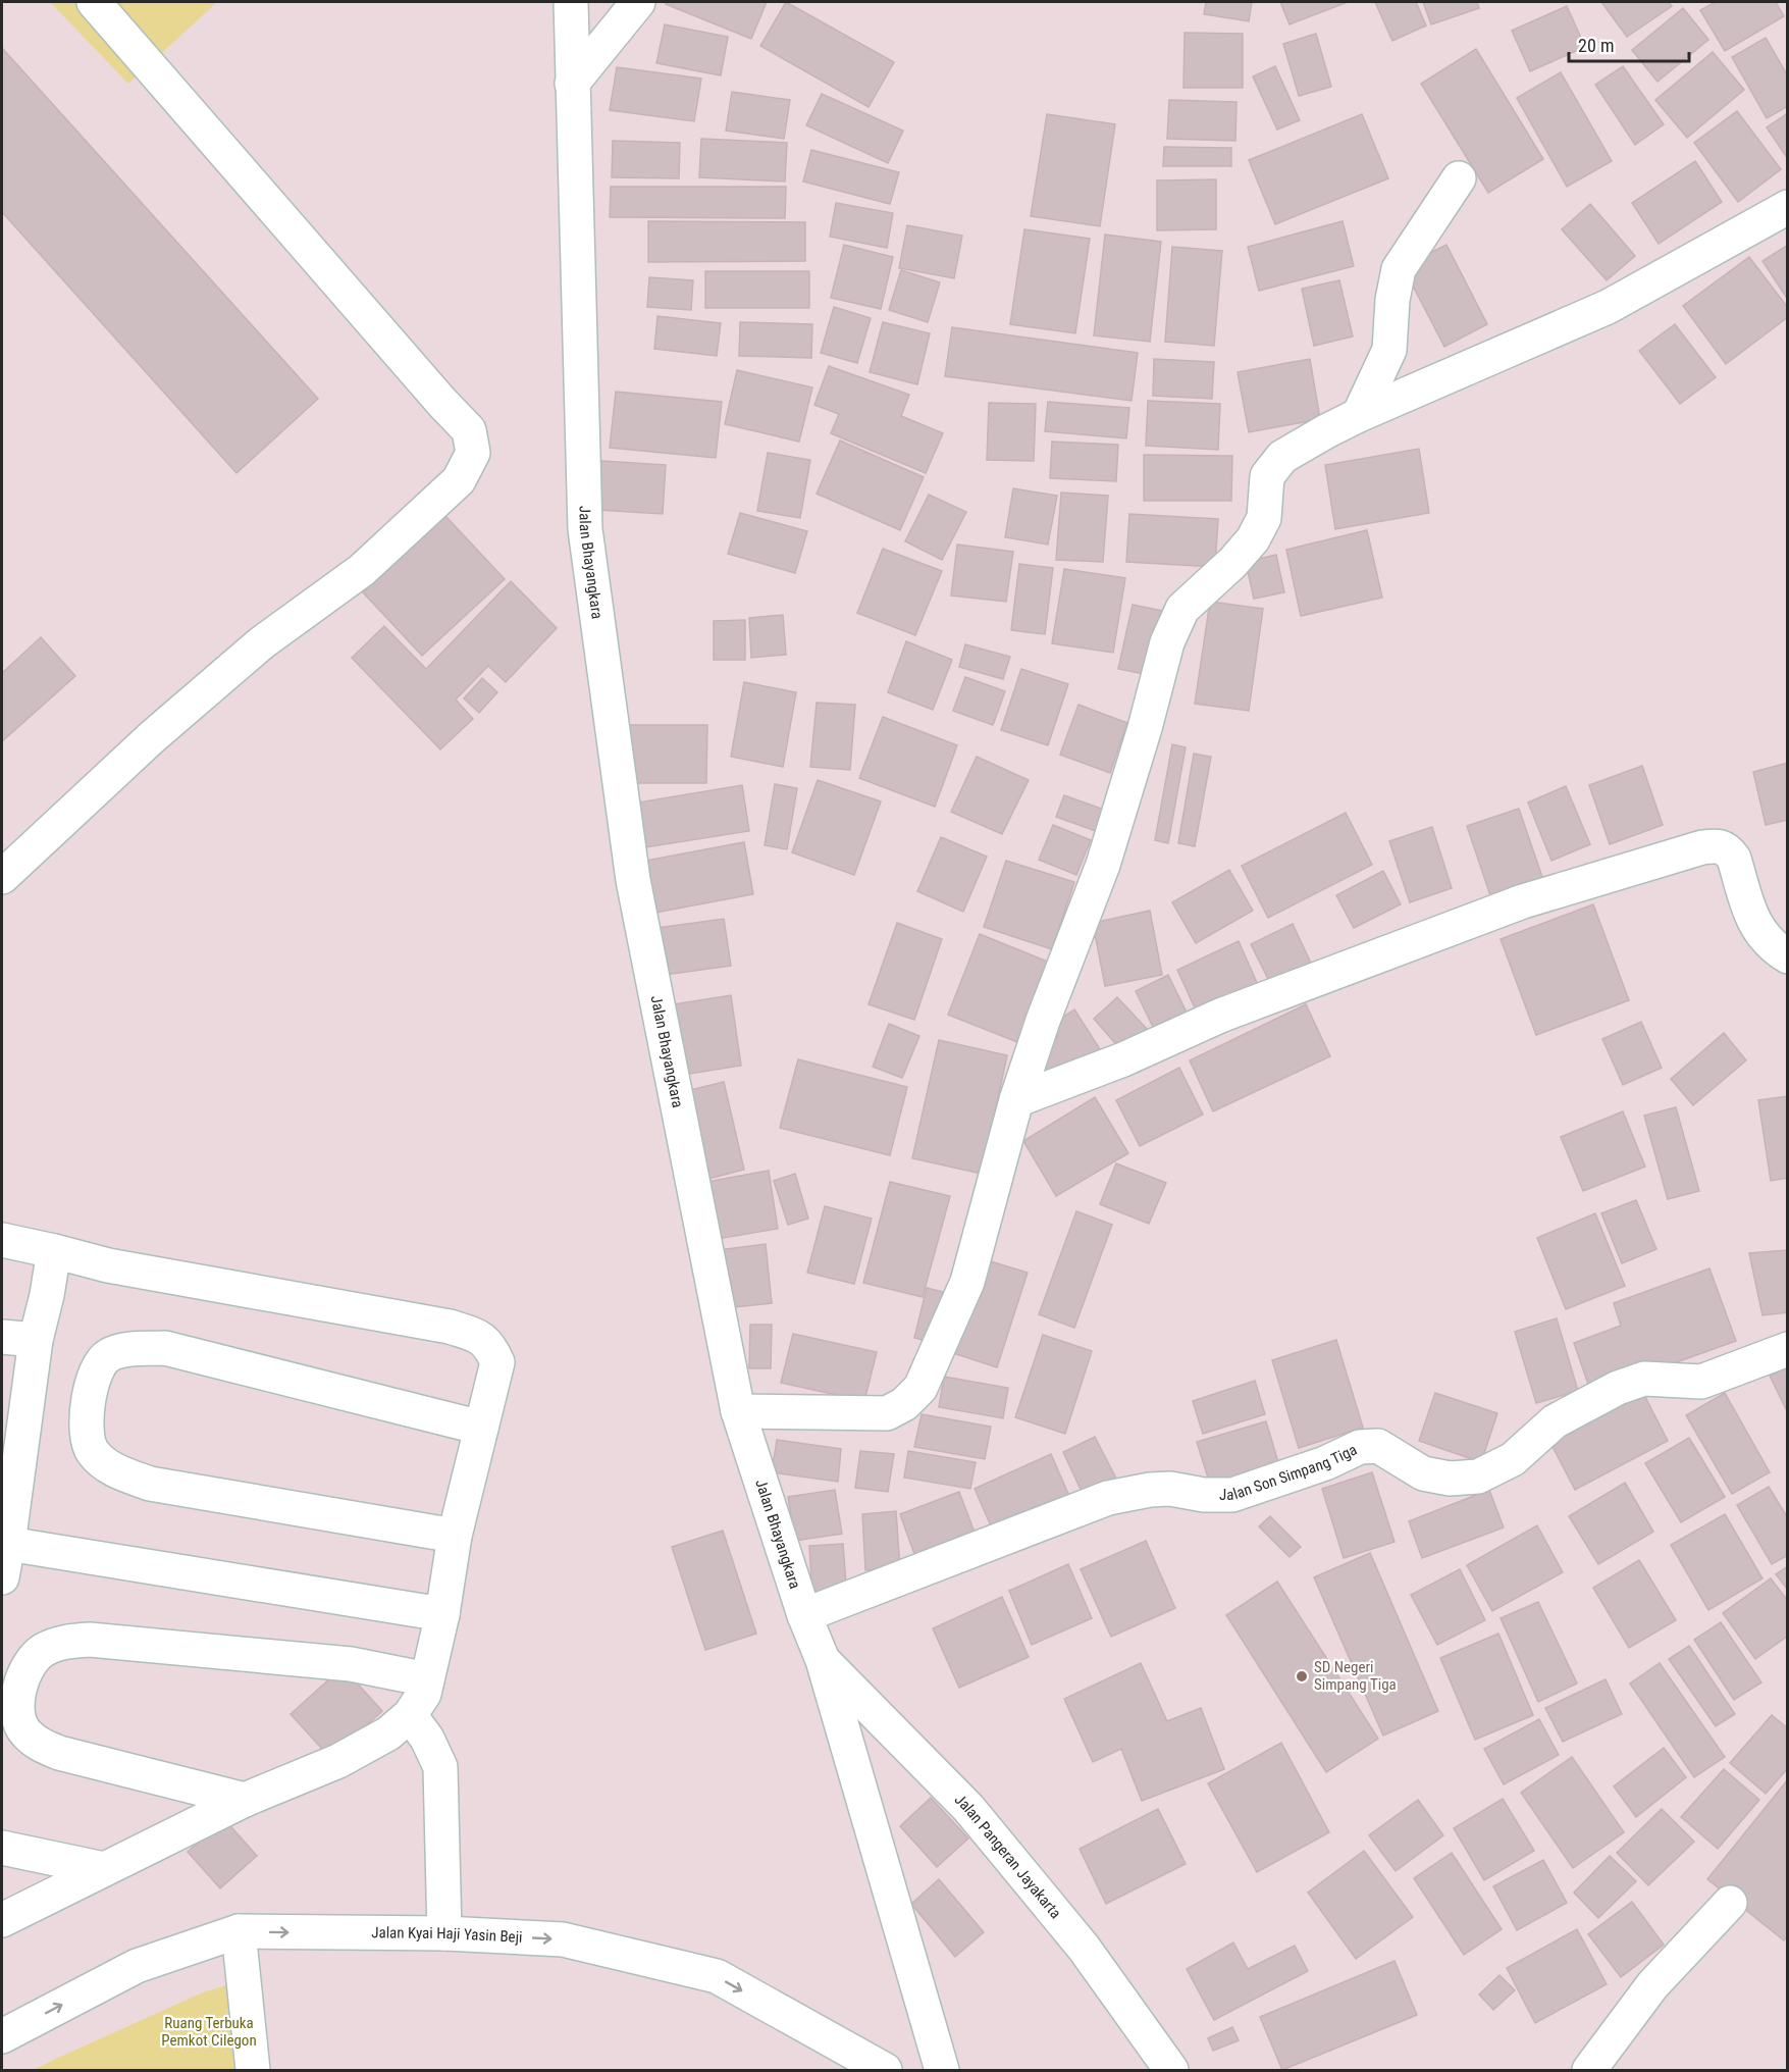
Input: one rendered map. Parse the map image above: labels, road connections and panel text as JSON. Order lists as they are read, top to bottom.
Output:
{
  "streets": {
    "street": [
      "Jalan Bhayangkara",
      "Jalan Son Simpang Tiga",
      "Jalan Pangeran Jayakarta",
      "Jalan Kyai Haji Yasin Beji"
    ]
  },
  "crossings": [
    ["Jalan Bhayangkara", "Jalan Son Simpang Tiga"],
    ["Jalan Bhayangkara", "Jalan Pangeran Jayakarta"]
  ],
  "one_way": ["Jalan Kyai Haji Yasin Beji"],
  "parks": ["Ruang Terbuka Pemkot Cilegon"],
  "places": ["SD Negeri Simpang Tiga"],
  "scale_bar": "20 m"
}
